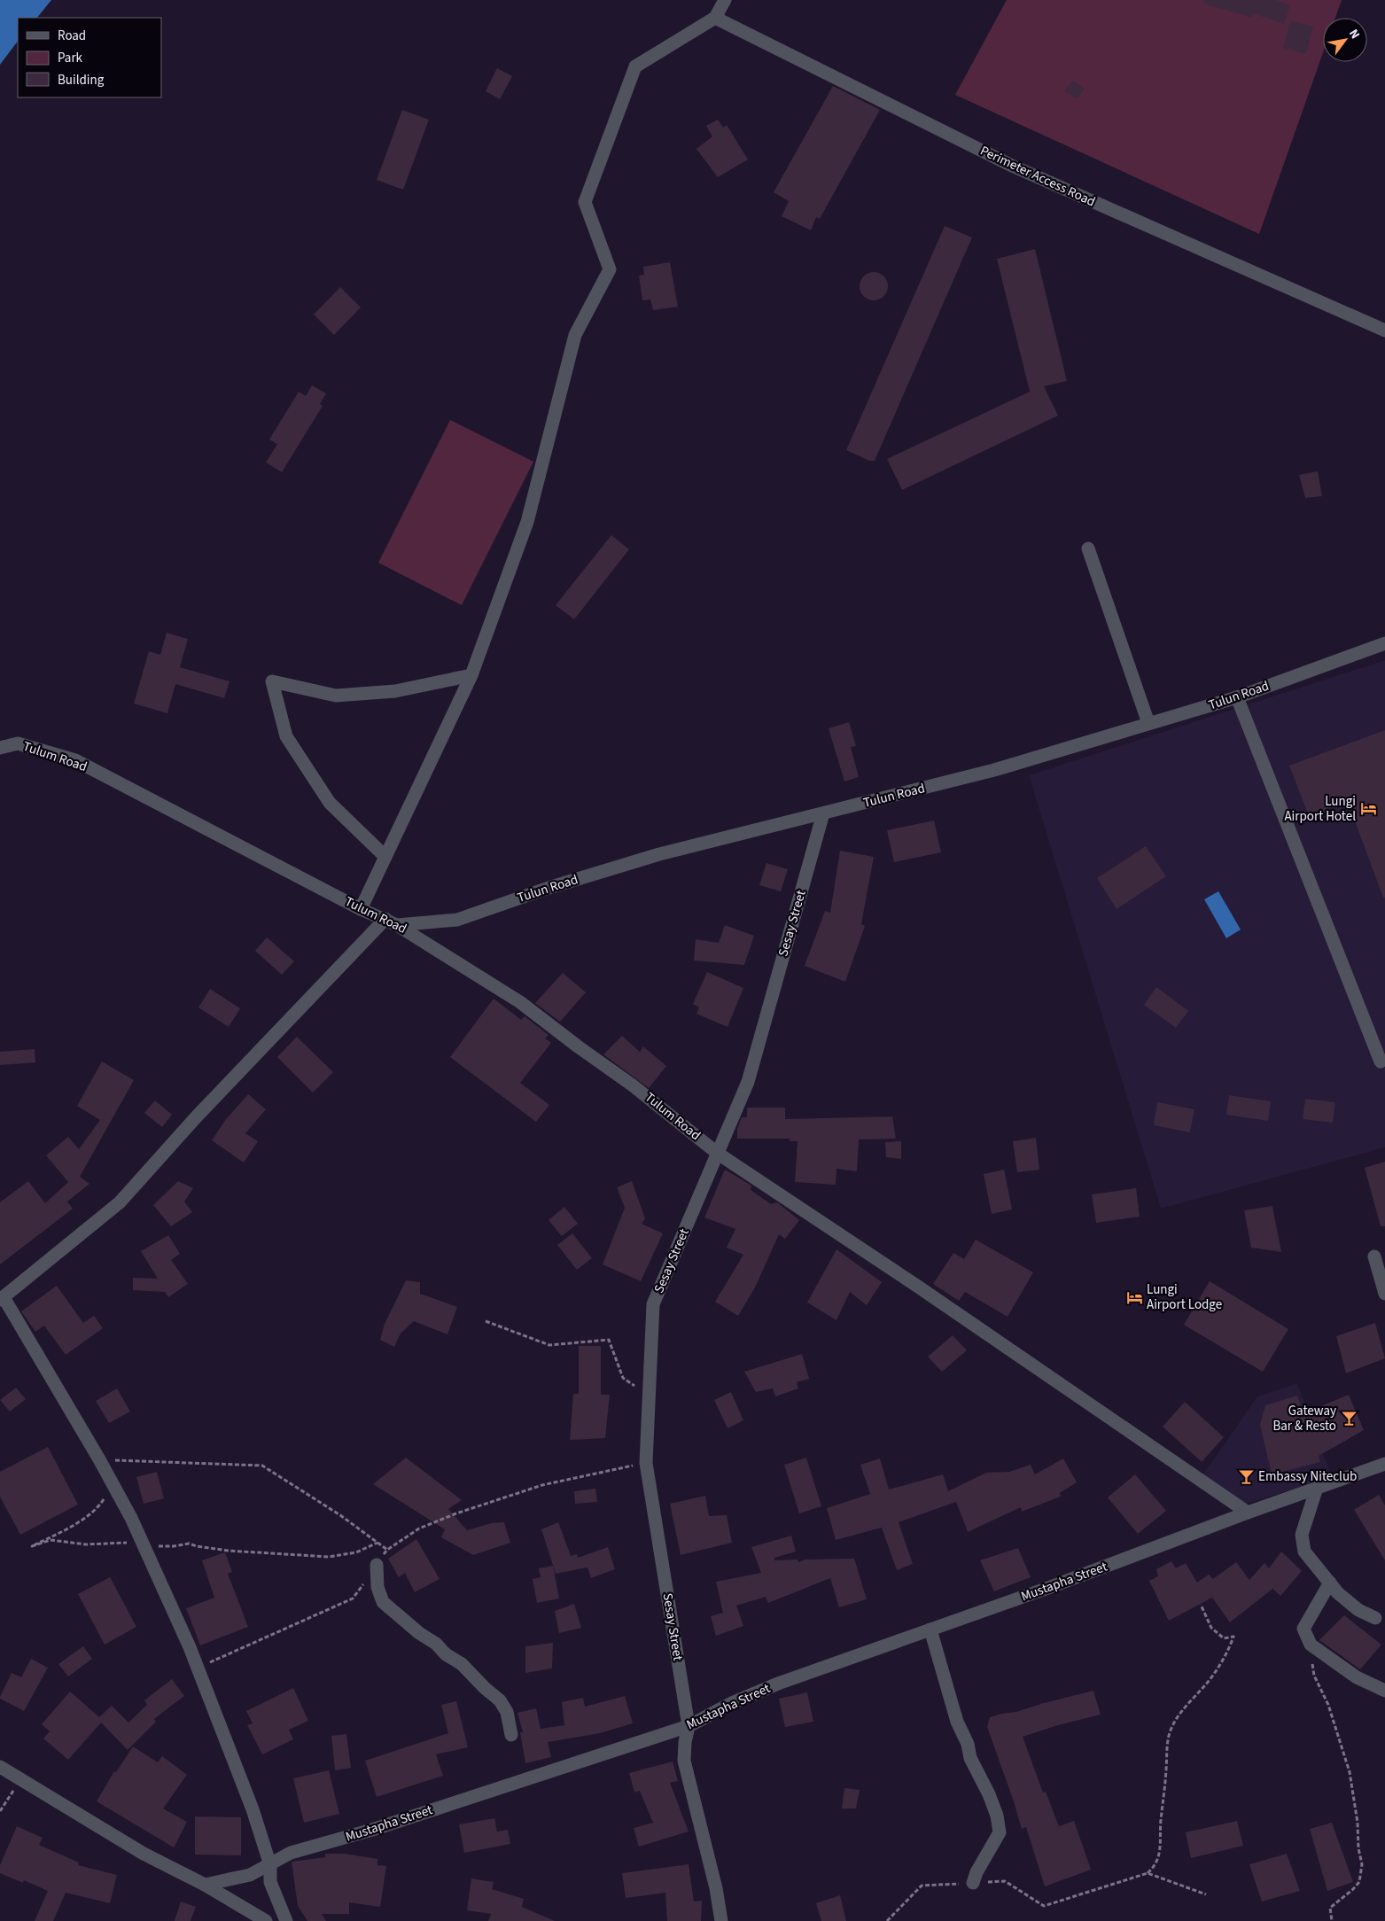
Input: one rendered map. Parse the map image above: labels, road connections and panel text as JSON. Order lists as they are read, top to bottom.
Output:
{
  "streets": {
    "street": [
      "Perimeter Access Road",
      "Tulun Road",
      "Tulum Road",
      "Sesay Street",
      "Mustapha Street"
    ]
  },
  "crossings": [
    ["Tulun Road", "Tulum Road"],
    ["Tulun Road", "Sesay Street"],
    ["Tulum Road", "Sesay Street"],
    ["Tulum Road", "Mustapha Street"],
    ["Sesay Street", "Mustapha Street"]
  ],
  "places": {
    "hotel": ["Lungi Airport Hotel", "Lungi Airport Lodge"],
    "bar": ["Gateway Bar & Resto", "Embassy Niteclub"]
  },
  "legend": ["Road", "Park", "Building"],
  "north": "top right"
}
